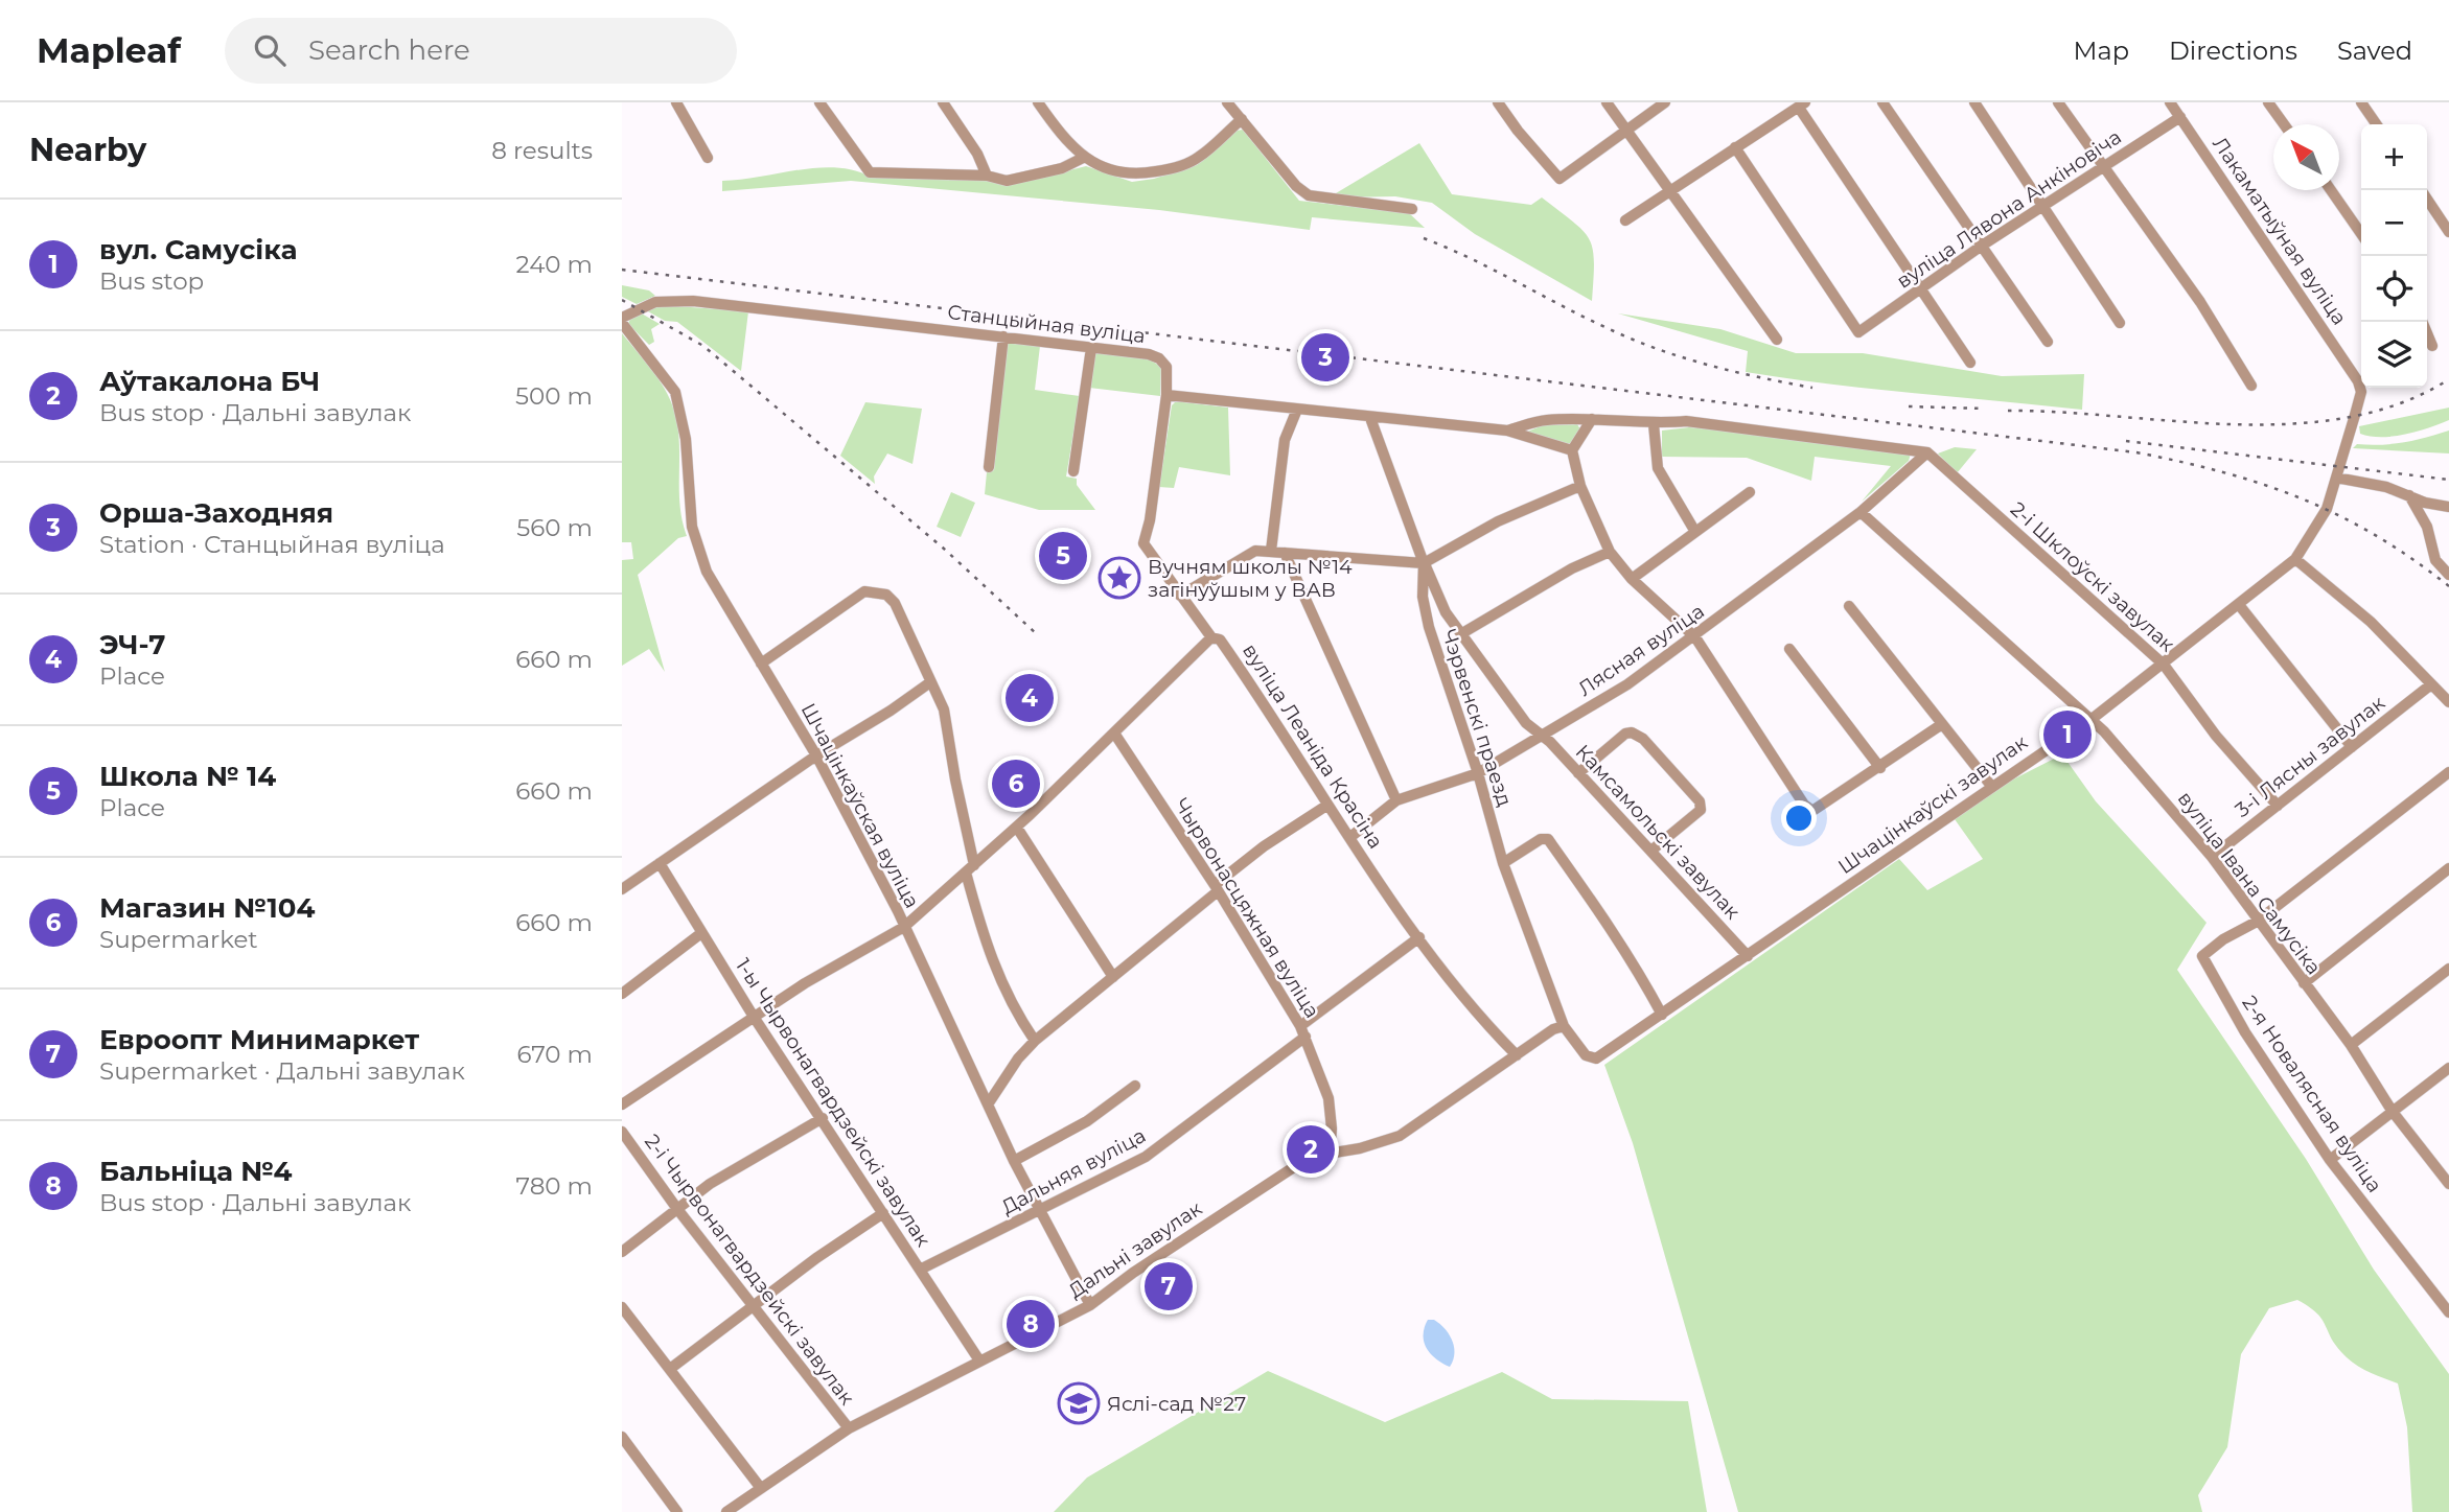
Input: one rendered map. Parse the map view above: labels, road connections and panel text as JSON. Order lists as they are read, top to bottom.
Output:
{
  "streets": {
    "street": [
      "вуліца Лявона Анкіновіча",
      "Лакаматыўная вуліца",
      "Станцыйная вуліца",
      "2-і Шклоўскі завулак",
      "Лясная вуліца",
      "Чэрвенскі праезд",
      "вуліца Леаніда Красіна",
      "3-і Лясны завулак",
      "Шчацінкаўскі завулак",
      "Шчацінкаўская вуліца",
      "Камсамольскі завулак",
      "вуліца Івана Самусіка",
      "Чырвонасцяжная вуліца",
      "2-я Новалясная вуліца",
      "1-ы Чырвонагвардзейскі завулак",
      "Дальняя вуліца",
      "Дальні завулак",
      "2-і Чырвонагвардзейскі завулак"
    ]
  },
  "crossings": [
    ["вуліца Лявона Анкіновіча", "Лакаматыўная вуліца"],
    ["Лакаматыўная вуліца", "Шчацінкаўскі завулак"],
    ["Станцыйная вуліца", "вуліца Леаніда Красіна"],
    ["Станцыйная вуліца", "Шчацінкаўская вуліца"],
    ["2-і Шклоўскі завулак", "Лясная вуліца"],
    ["2-і Шклоўскі завулак", "3-і Лясны завулак"],
    ["2-і Шклоўскі завулак", "Шчацінкаўскі завулак"],
    ["Лясная вуліца", "Чэрвенскі праезд"],
    ["Лясная вуліца", "вуліца Леаніда Красіна"],
    ["Лясная вуліца", "Камсамольскі завулак"],
    ["Лясная вуліца", "вуліца Івана Самусіка"],
    ["Чэрвенскі праезд", "Шчацінкаўскі завулак"],
    ["Чэрвенскі праезд", "Камсамольскі завулак"],
    ["Чэрвенскі праезд", "Дальні завулак"],
    ["вуліца Леаніда Красіна", "Дальняя вуліца"],
    ["вуліца Леаніда Красіна", "Дальні завулак"],
    ["3-і Лясны завулак", "вуліца Івана Самусіка"],
    ["Шчацінкаўскі завулак", "Камсамольскі завулак"],
    ["Шчацінкаўскі завулак", "вуліца Івана Самусіка"],
    ["Шчацінкаўскі завулак", "Дальні завулак"],
    ["Шчацінкаўская вуліца", "Дальняя вуліца"],
    ["Шчацінкаўская вуліца", "Дальні завулак"],
    ["вуліца Івана Самусіка", "2-я Новалясная вуліца"],
    ["Чырвонасцяжная вуліца", "Дальняя вуліца"],
    ["Чырвонасцяжная вуліца", "Дальні завулак"],
    ["1-ы Чырвонагвардзейскі завулак", "Дальняя вуліца"],
    ["1-ы Чырвонагвардзейскі завулак", "Дальні завулак"],
    ["Дальні завулак", "2-і Чырвонагвардзейскі завулак"]
  ],
  "places": {
    "place": ["Вучням школы №14 загінуўшым у ВАВ"],
    "school or university": ["Яслі-сад №27"]
  },
  "north": "top left",
  "page": {
    "header": "Mapleaf",
    "search": "Search here",
    "nav": ["Map", "Directions", "Saved"],
    "heading": ["Nearby", "8 results"],
    "map_buttons": ["+", "−"],
    "list": [
      {
        "mark": "1",
        "name": "вул. Самусіка",
        "note": "Bus stop",
        "value": "240 m"
      },
      {
        "mark": "2",
        "name": "Аўтакалона БЧ",
        "note": "Bus stop · Дальні завулак",
        "value": "500 m"
      },
      {
        "mark": "3",
        "name": "Орша-Заходняя",
        "note": "Station · Станцыйная вуліца",
        "value": "560 m"
      },
      {
        "mark": "4",
        "name": "ЭЧ-7",
        "note": "Place",
        "value": "660 m"
      },
      {
        "mark": "5",
        "name": "Школа № 14",
        "note": "Place",
        "value": "660 m"
      },
      {
        "mark": "6",
        "name": "Магазин №104",
        "note": "Supermarket",
        "value": "660 m"
      },
      {
        "mark": "7",
        "name": "Евроопт Минимаркет",
        "note": "Supermarket · Дальні завулак",
        "value": "670 m"
      },
      {
        "mark": "8",
        "name": "Бальніца №4",
        "note": "Bus stop · Дальні завулак",
        "value": "780 m"
      }
    ],
    "pins": [
      "3",
      "5",
      "4",
      "1",
      "6",
      "2",
      "7",
      "8"
    ]
  }
}
